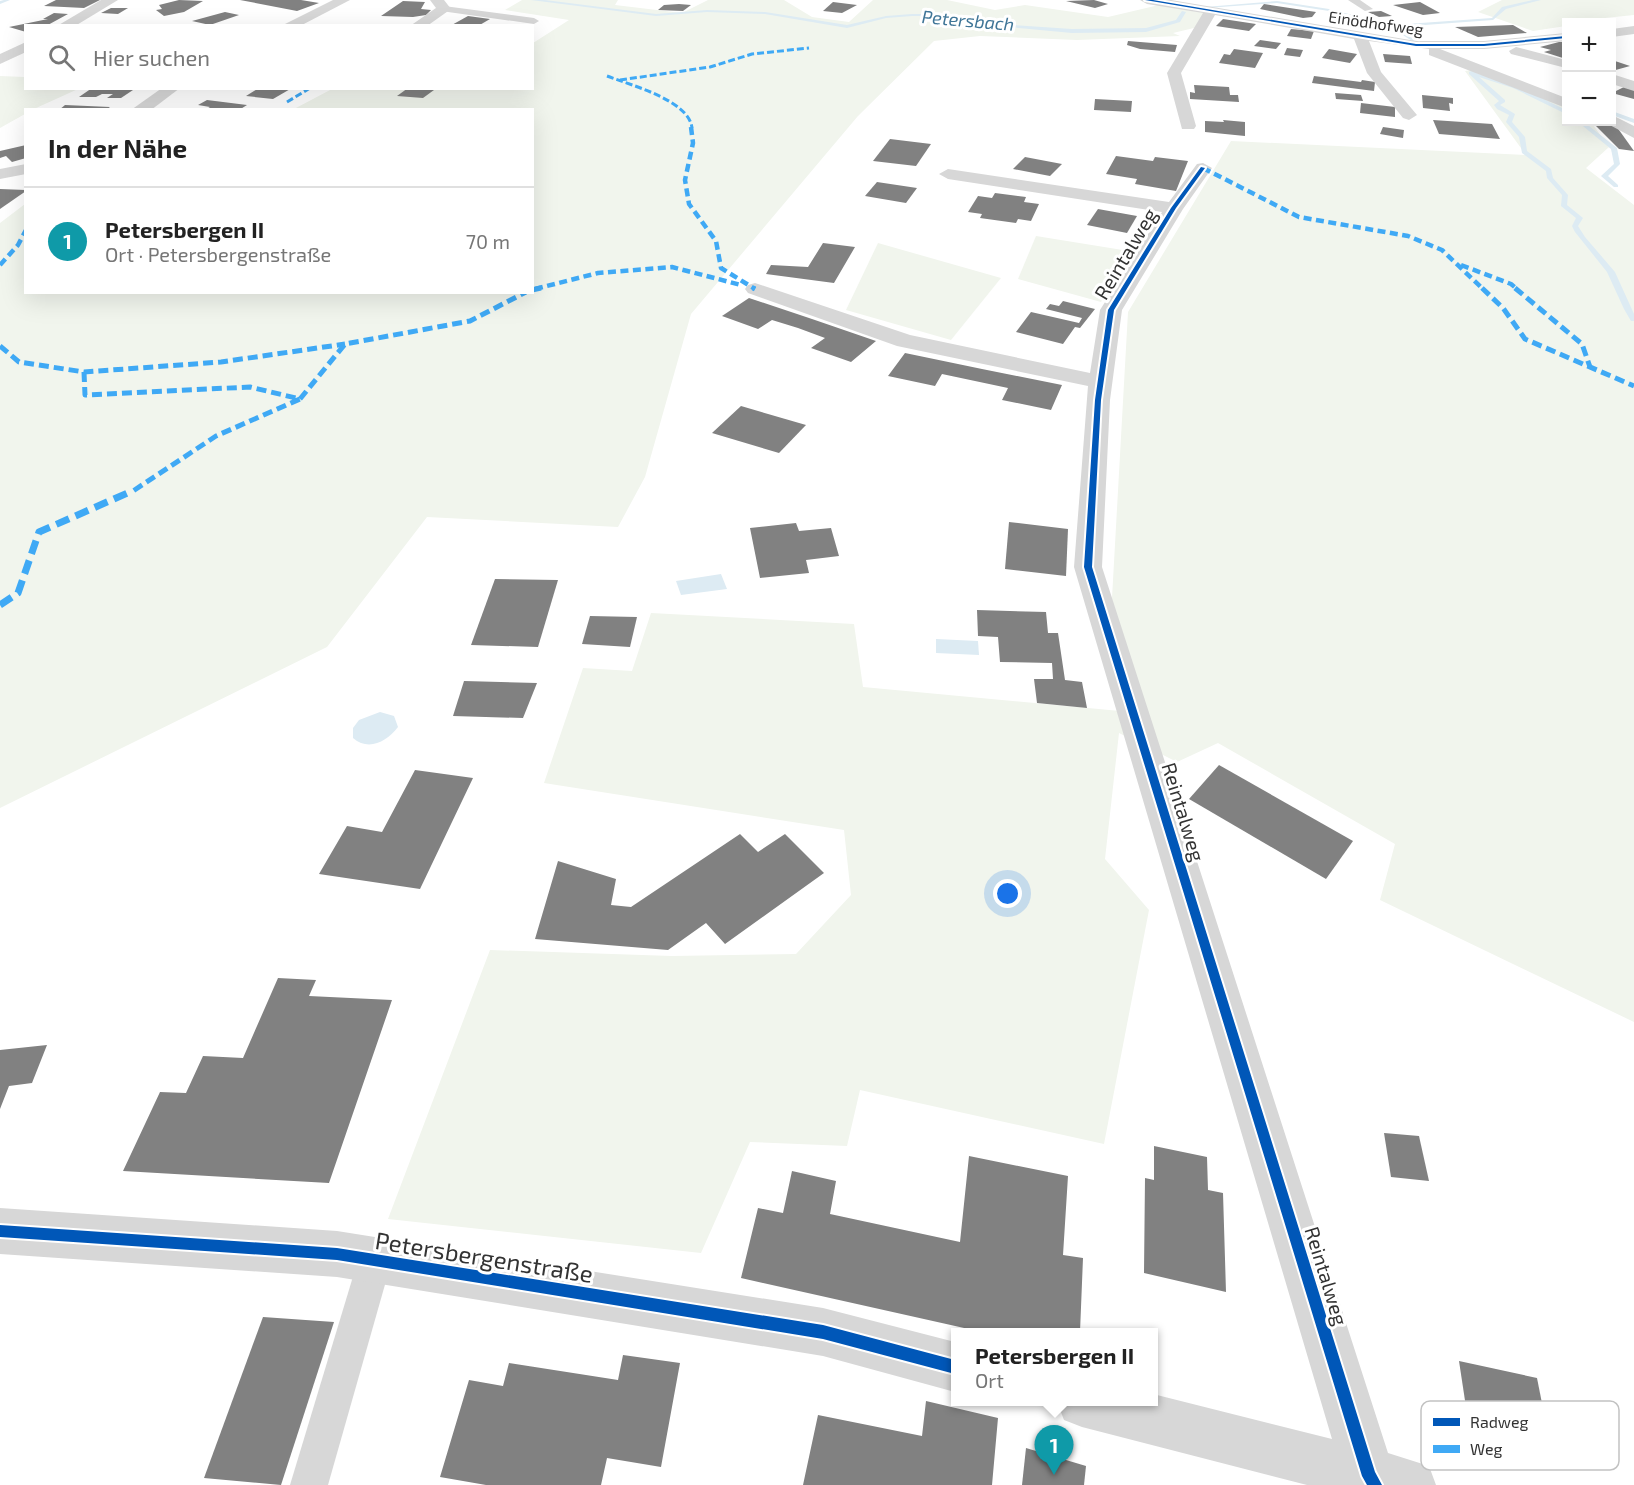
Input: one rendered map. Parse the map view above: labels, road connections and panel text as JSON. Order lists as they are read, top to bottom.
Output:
{
  "streets": {
    "street": ["Einödhofweg", "Reintalweg", "Petersbergenstraße"]
  },
  "water": ["Petersbach"],
  "legend": ["Radweg", "Weg"],
  "page": {
    "map_buttons": ["+", "−"],
    "search": "Hier suchen",
    "heading": "In der Nähe",
    "list": [
      {
        "mark": "1",
        "name": "Petersbergen II",
        "note": "Ort · Petersbergenstraße",
        "value": "70 m"
      }
    ],
    "popup": ["Petersbergen II", "Ort"],
    "pins": "1"
  }
}
